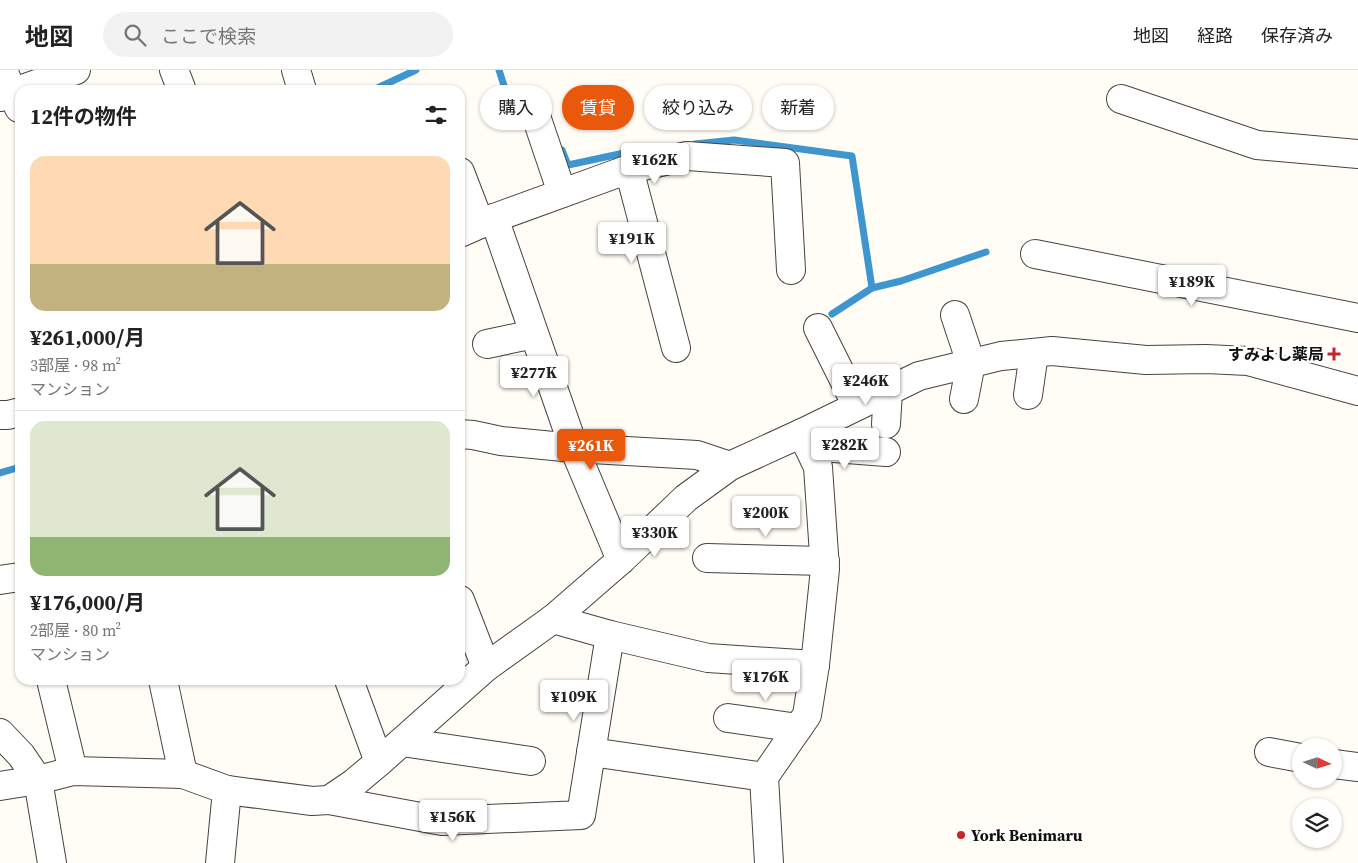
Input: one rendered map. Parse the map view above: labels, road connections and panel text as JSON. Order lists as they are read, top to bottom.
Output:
{
  "places": {
    "health": ["すみよし薬局"],
    "other": ["York Benimaru"]
  },
  "north": "right",
  "page": {
    "header": "地図",
    "search": "ここで検索",
    "nav": ["地図", "経路", "保存済み"],
    "chip": [
      "購入",
      "賃貸",
      "絞り込み",
      "新着"
    ],
    "heading": "12件の物件",
    "price": [
      "¥162K",
      "¥191K",
      "¥189K",
      "¥277K",
      "¥246K",
      "¥282K",
      "¥261K",
      "¥200K",
      "¥330K",
      "¥176K",
      "¥109K",
      "¥156K"
    ],
    "list": [
      {
        "name": "¥261,000/月",
        "note": "3部屋 · 98 m² · マンション"
      },
      {
        "name": "¥176,000/月",
        "note": "2部屋 · 80 m² · マンション"
      }
    ]
  }
}
